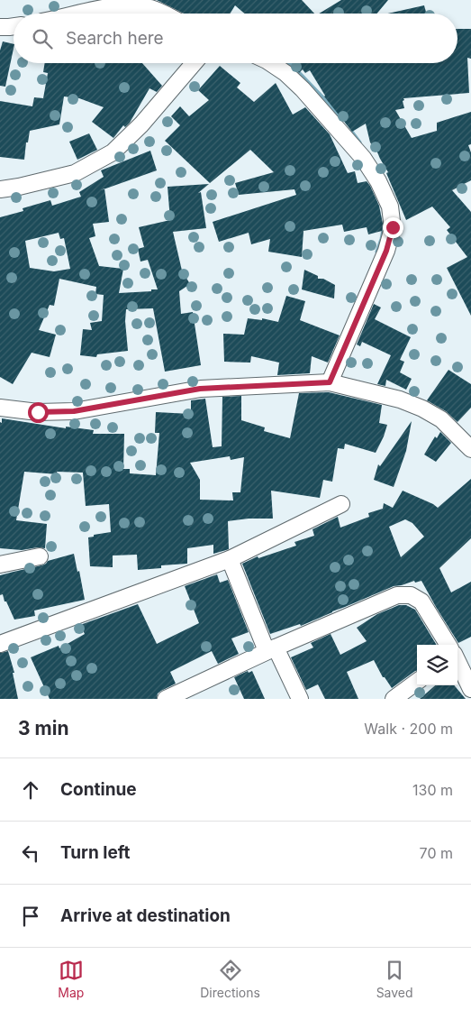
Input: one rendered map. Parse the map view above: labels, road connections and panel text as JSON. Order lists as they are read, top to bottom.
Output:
{
  "page": {
    "search": "Search here",
    "heading": ["3 min", "Walk · 200 m"],
    "list": [
      ["Continue", "130 m"],
      ["Turn left", "70 m"],
      "Arrive at destination"
    ],
    "nav": ["Map", "Directions", "Saved"]
  }
}
